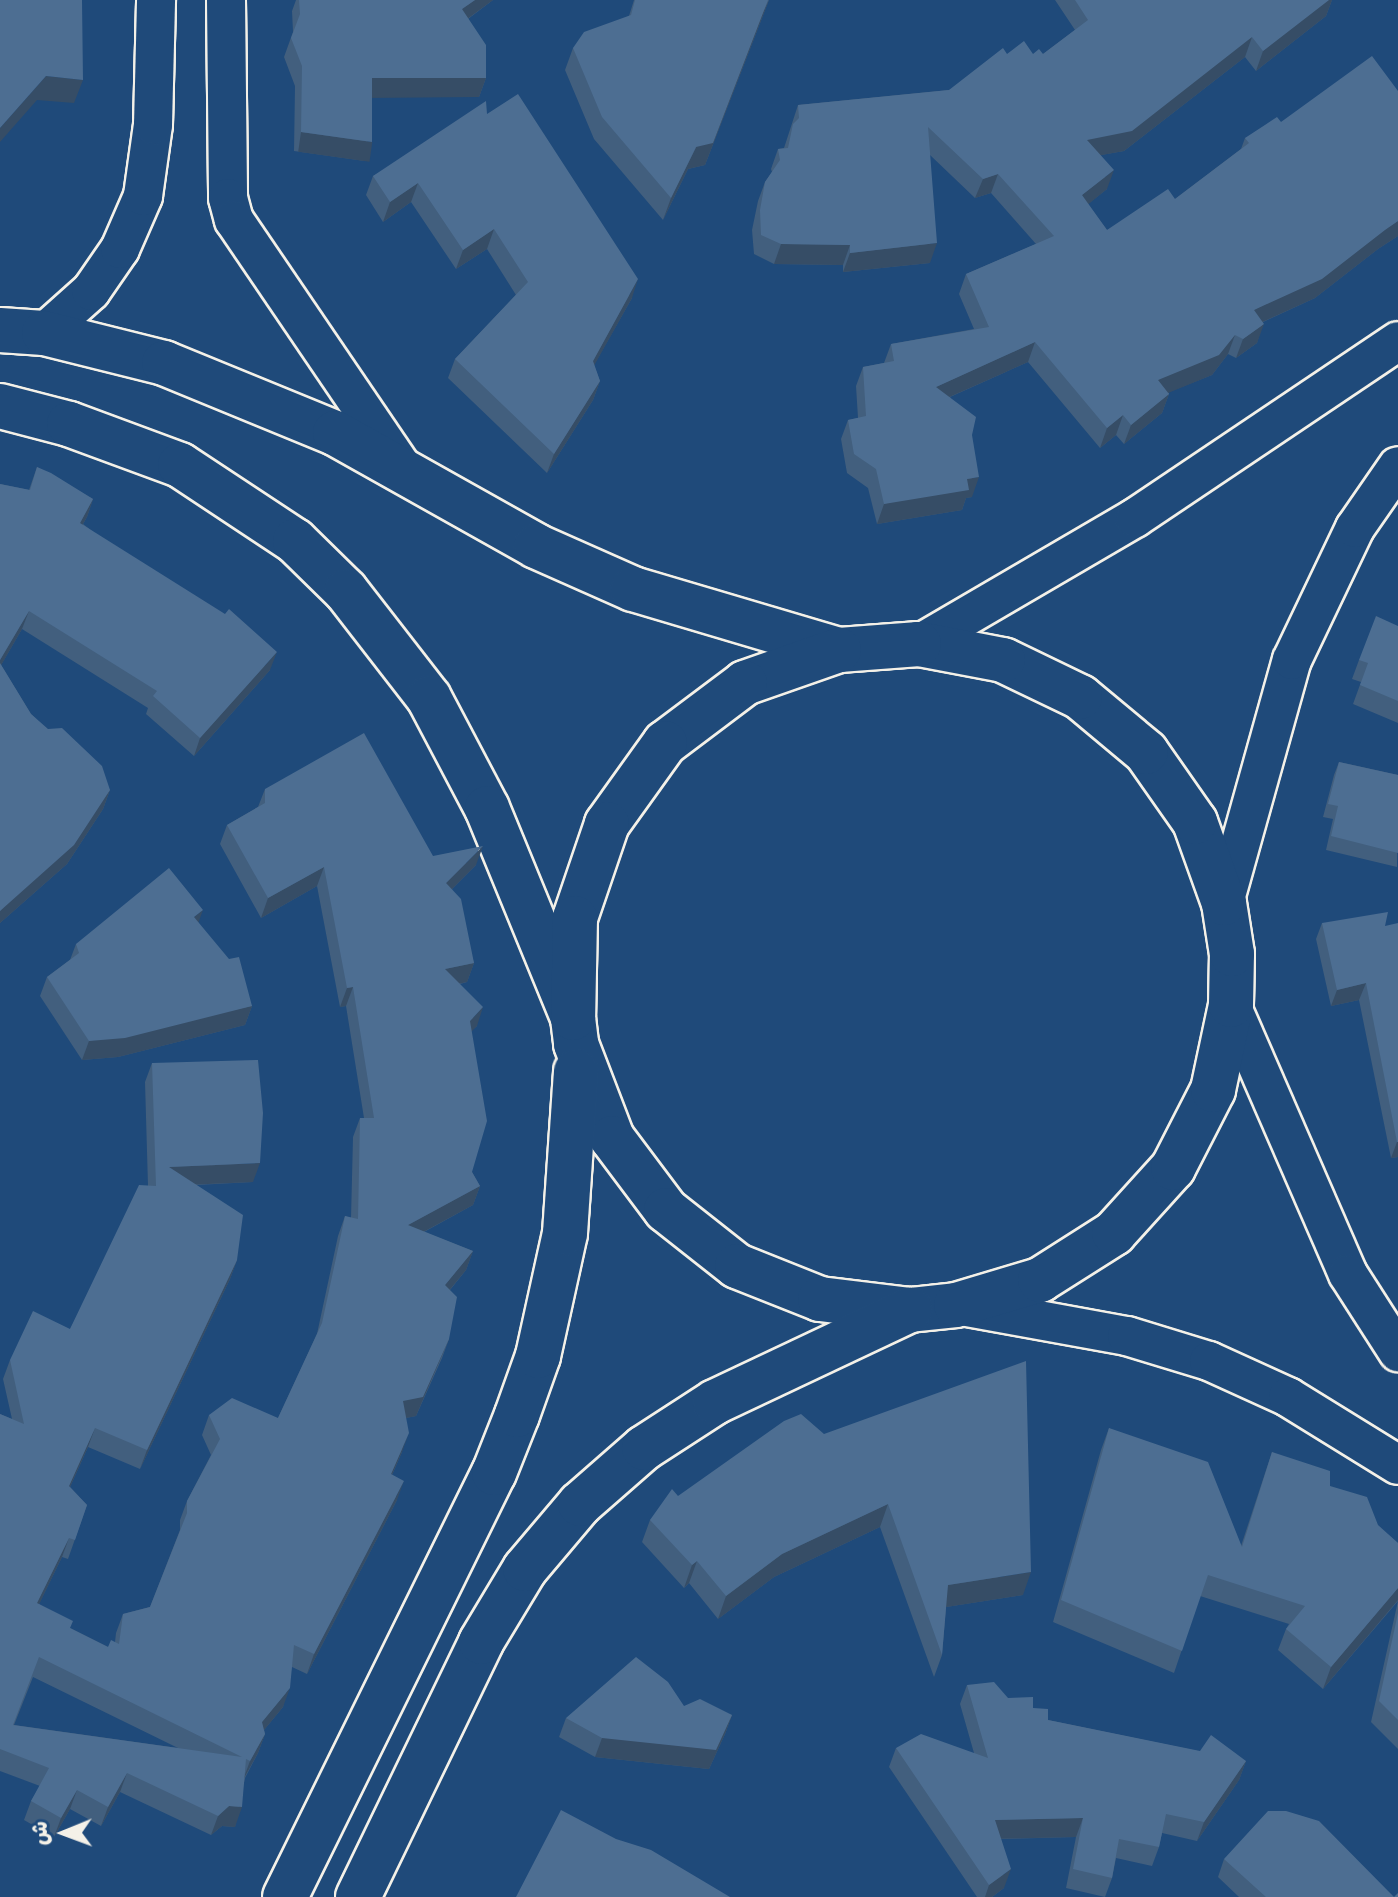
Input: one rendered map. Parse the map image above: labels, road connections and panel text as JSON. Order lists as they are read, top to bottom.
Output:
{
  "north": "left"
}
